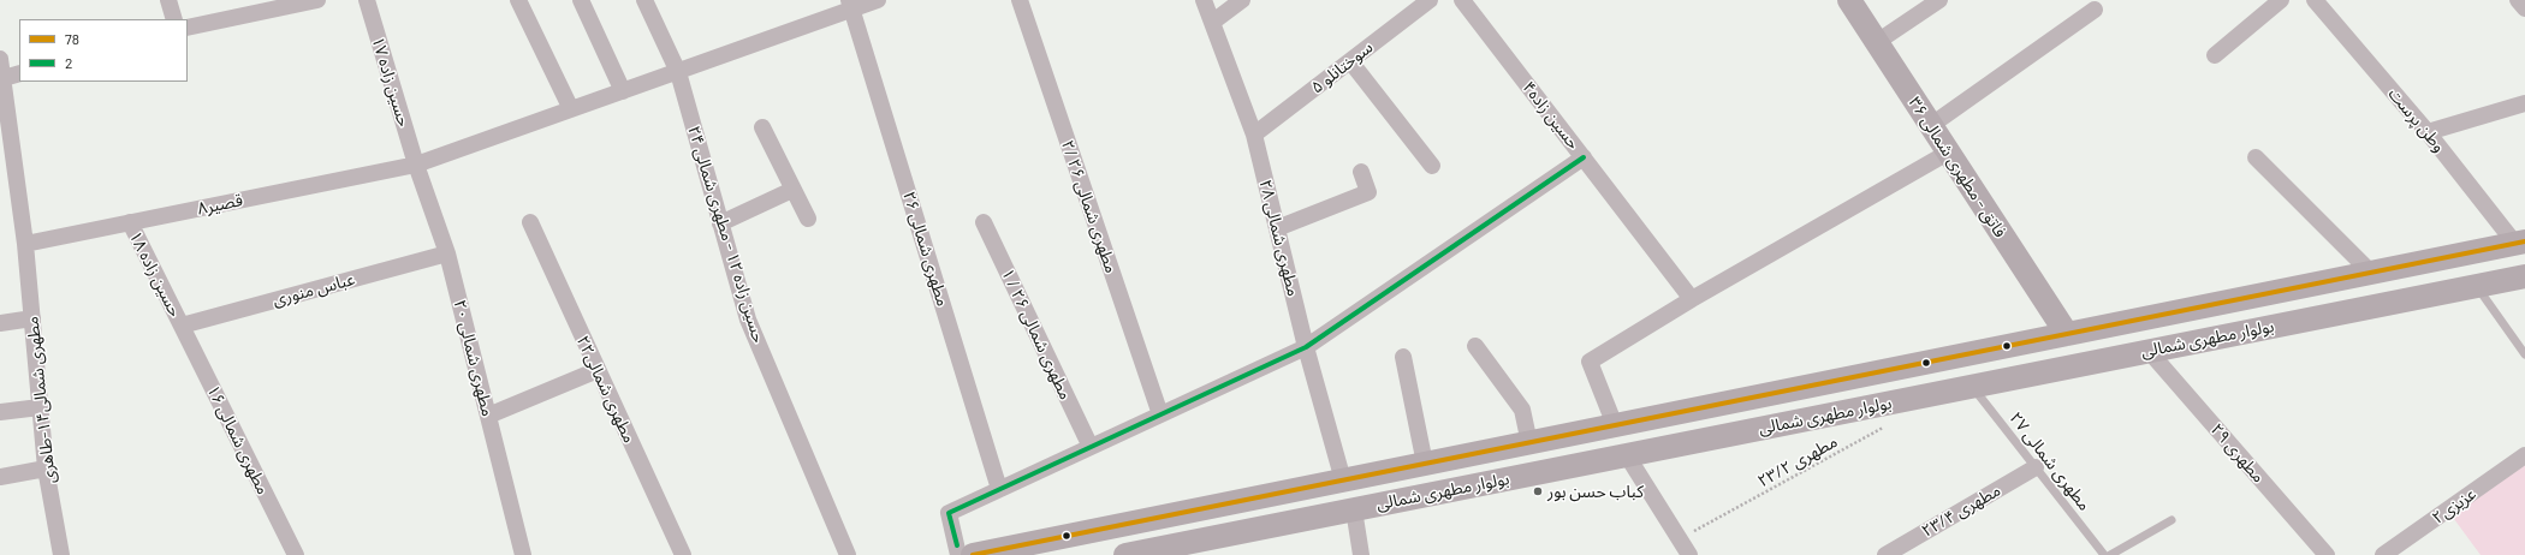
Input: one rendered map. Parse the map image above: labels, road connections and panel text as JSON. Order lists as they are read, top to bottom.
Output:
{
  "streets": {
    "main road": ["فاتق - مطهری شمالی ۳۶", "بولوار مطهری شمالی"],
    "street": [
      "سوختانلو ۵",
      "حسین زاده ۱۷",
      "حسین زاده۴",
      "وطن پرست",
      "قصیر۸",
      "مطهری شمالی ۲۶ /۲",
      "حسین زاده ۱۲ - مطهری شمالی ۲۴",
      "مطهری شمالی ۲۸",
      "مطهری شمالی ۲۶",
      "حسین زاده ۱۸",
      "عباس منوری",
      "مطهری شمالی ۲۶ / ۱",
      "مطهری شمالی ۲۰",
      "مطهری شمالی۲۲",
      "مطهری شمالی۱۴-طاهری",
      "مطهری شمالی ۱۶",
      "مطهری ۲۹",
      "عزیزی۲",
      "مطهری ۲۳/۴"
    ],
    "lane": ["مطهری شمالی ۲۷"],
    "path": ["مطهری ۲۳/۲"]
  },
  "crossings": [
    ["سوختانلو ۵", "مطهری شمالی ۲۸"],
    ["حسین زاده ۱۷", "قصیر۸"],
    ["حسین زاده ۱۷", "مطهری شمالی ۲۰"],
    ["وطن پرست", "بولوار مطهری شمالی"],
    ["فاتق - مطهری شمالی ۳۶", "بولوار مطهری شمالی"],
    ["قصیر۸", "حسین زاده ۱۲ - مطهری شمالی ۲۴"],
    ["قصیر۸", "مطهری شمالی ۲۶"],
    ["قصیر۸", "حسین زاده ۱۸"],
    ["قصیر۸", "مطهری شمالی ۲۰"],
    ["قصیر۸", "مطهری شمالی۱۴-طاهری"],
    ["مطهری شمالی ۲۸", "بولوار مطهری شمالی"],
    ["حسین زاده ۱۸", "عباس منوری"],
    ["حسین زاده ۱۸", "مطهری شمالی ۱۶"],
    ["عباس منوری", "مطهری شمالی ۲۰"],
    ["عباس منوری", "مطهری شمالی ۱۶"],
    ["بولوار مطهری شمالی", "مطهری ۲۹"],
    ["بولوار مطهری شمالی", "مطهری شمالی ۲۷"],
    ["مطهری شمالی ۲۷", "مطهری ۲۳/۴"]
  ],
  "places": ["كباب حسن بور"],
  "lines": ["transit line 2", "transit line 78"],
  "legend": ["78", "2"]
}
